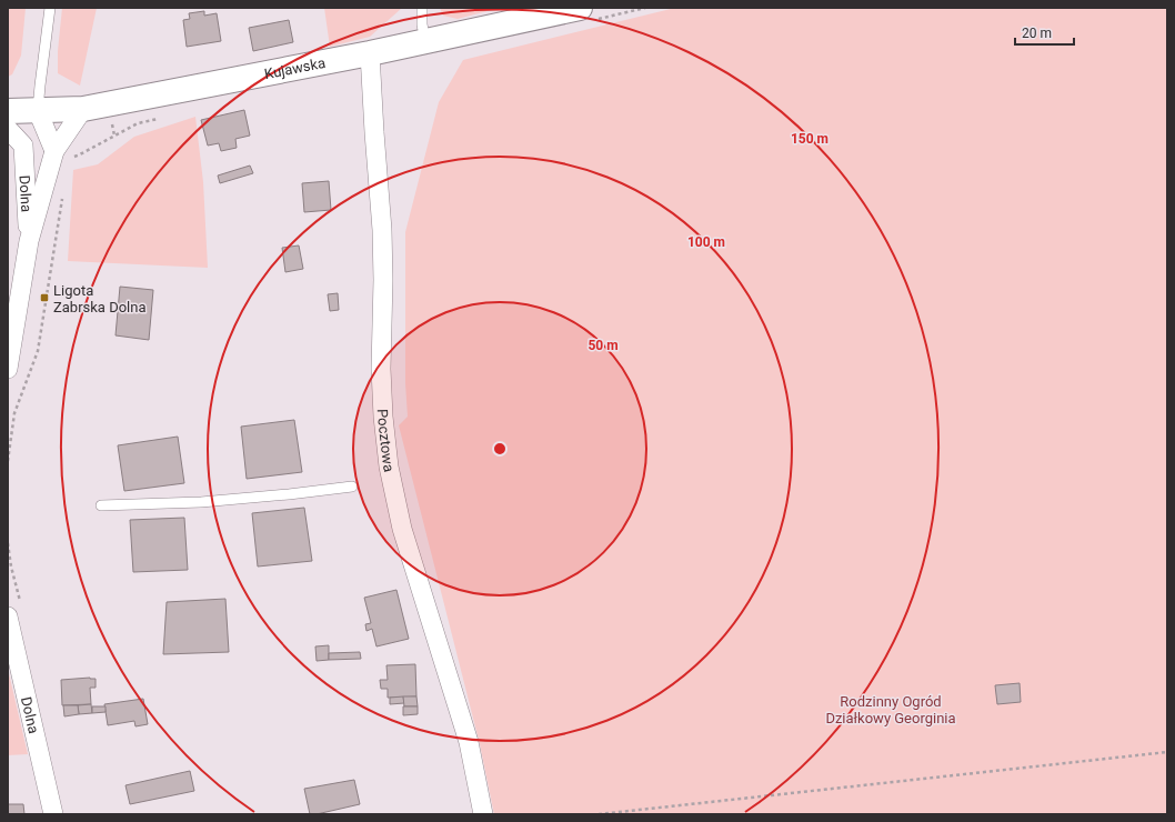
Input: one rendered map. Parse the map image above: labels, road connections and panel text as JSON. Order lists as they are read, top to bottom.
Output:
{
  "streets": {
    "street": ["Kujawska", "Dolna", "Pocztowa"]
  },
  "crossings": [
    ["Kujawska", "Dolna"],
    ["Kujawska", "Pocztowa"]
  ],
  "parks": ["Rodzinny Ogród Działkowy Georginia"],
  "places": {
    "transit": ["Ligota Zabrska Dolna"]
  },
  "scale_bar": "20 m",
  "rings": ["150 m", "100 m", "50 m"]
}
